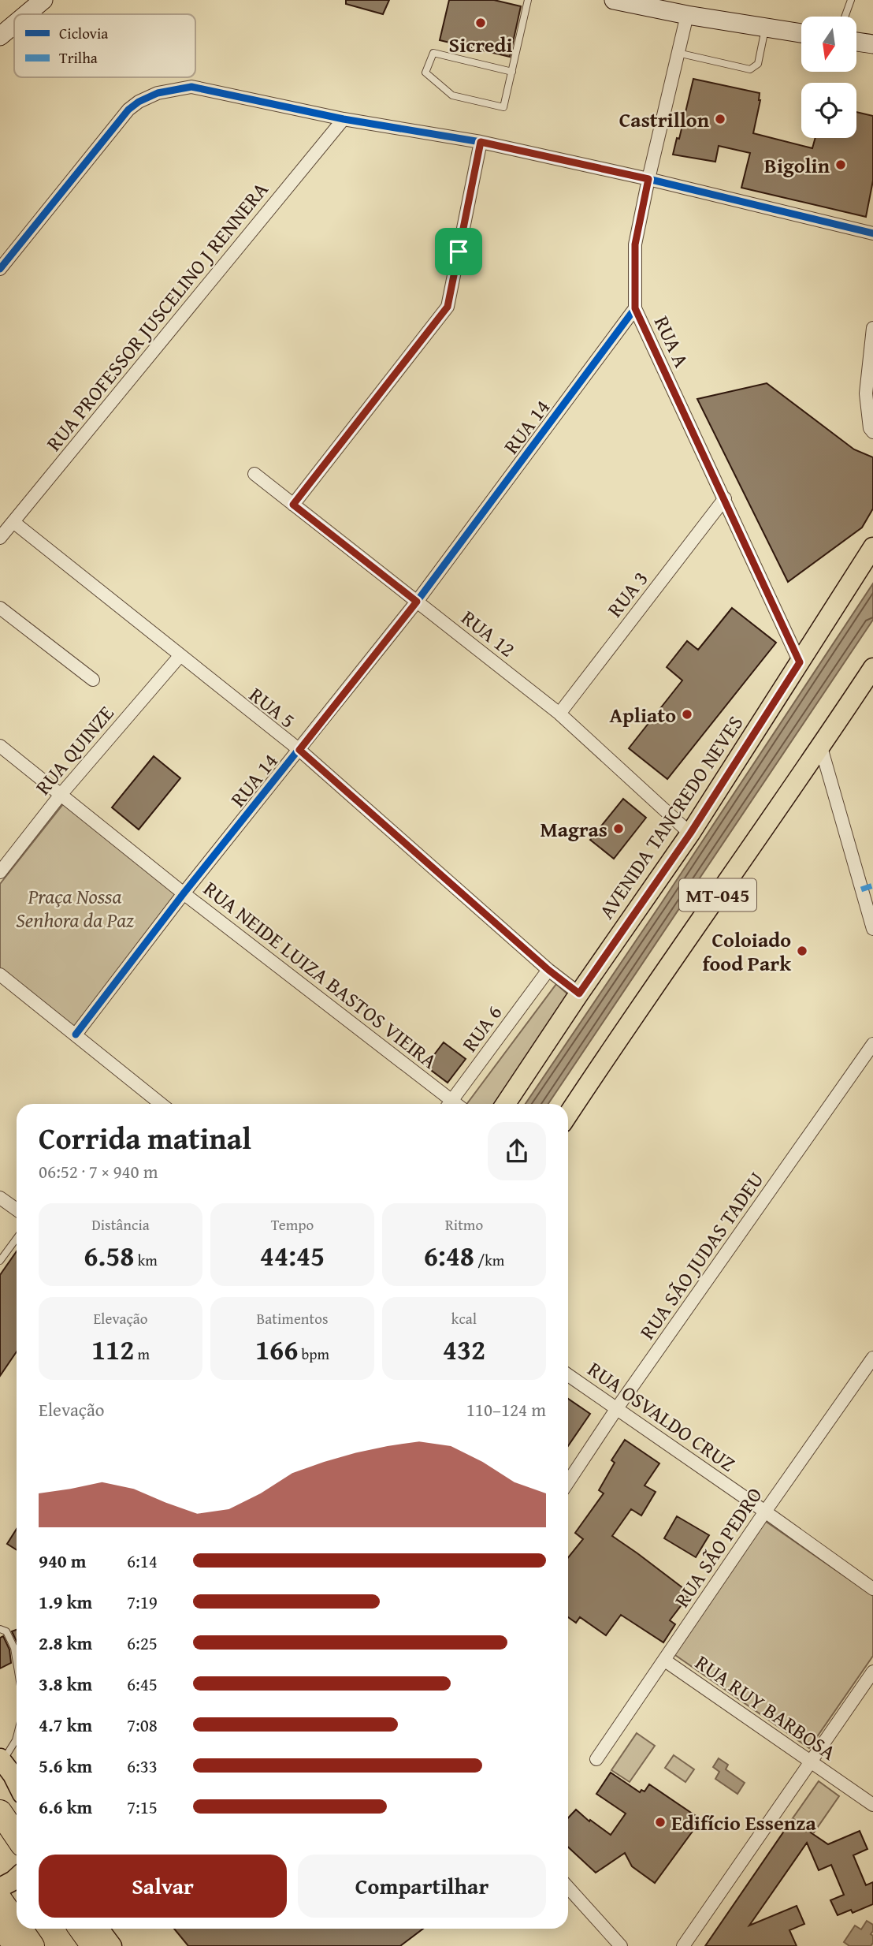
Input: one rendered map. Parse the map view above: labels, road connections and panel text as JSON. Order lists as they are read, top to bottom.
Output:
{
  "streets": {
    "main road": ["AVENIDA TANCREDO NEVES", "MT-045"],
    "street": [
      "RUA PROFESSOR JUSCELINO J RENNERA",
      "RUA A",
      "RUA 14",
      "RUA 3",
      "RUA 12",
      "RUA 5",
      "RUA QUINZE",
      "RUA NEIDE LUIZA BASTOS VIEIRA",
      "RUA 6",
      "RUA SÃO JUDAS TADEU",
      "RUA OSVALDO CRUZ",
      "RUA SÃO PEDRO",
      "RUA RUY BARBOSA"
    ]
  },
  "crossings": [
    ["RUA PROFESSOR JUSCELINO J RENNERA", "RUA 5"],
    ["RUA A", "RUA 14"],
    ["RUA A", "RUA 3"],
    ["RUA A", "AVENIDA TANCREDO NEVES"],
    ["RUA 14", "RUA 12"],
    ["RUA 14", "RUA 5"],
    ["RUA 14", "RUA NEIDE LUIZA BASTOS VIEIRA"],
    ["RUA 3", "RUA 12"],
    ["RUA 12", "AVENIDA TANCREDO NEVES"],
    ["RUA 5", "RUA QUINZE"],
    ["RUA 5", "AVENIDA TANCREDO NEVES"],
    ["RUA 5", "RUA 6"],
    ["RUA QUINZE", "RUA NEIDE LUIZA BASTOS VIEIRA"],
    ["RUA SÃO JUDAS TADEU", "RUA OSVALDO CRUZ"],
    ["RUA OSVALDO CRUZ", "RUA SÃO PEDRO"],
    ["RUA SÃO PEDRO", "RUA RUY BARBOSA"]
  ],
  "parks": ["Praça Nossa Senhora da Paz"],
  "places": [
    "Sicredi",
    "Castrillon",
    "Bigolin",
    "Apliato",
    "Magras",
    "Coloiado food Park",
    "Edifício Essenza"
  ],
  "legend": ["Ciclovia", "Trilha"],
  "north": "bottom",
  "page": {
    "heading": ["Corrida matinal", "06:52 · 7 × 940 m"],
    "stats": [
      ["Distância", "6.58 km"],
      ["Tempo", "44:45"],
      ["Ritmo", "6:48 /km"],
      ["Elevação", "112 m"],
      ["Batimentos", "166 bpm"],
      ["kcal", "432"]
    ],
    "chart": ["Elevação", "110–124 m"],
    "list": [
      {
        "name": "940 m",
        "note": "6:14"
      },
      {
        "name": "1.9 km",
        "note": "7:19"
      },
      {
        "name": "2.8 km",
        "note": "6:25"
      },
      {
        "name": "3.8 km",
        "note": "6:45"
      },
      {
        "name": "4.7 km",
        "note": "7:08"
      },
      {
        "name": "5.6 km",
        "note": "6:33"
      },
      {
        "name": "6.6 km",
        "note": "7:15"
      }
    ],
    "buttons": ["Salvar", "Compartilhar"]
  }
}
